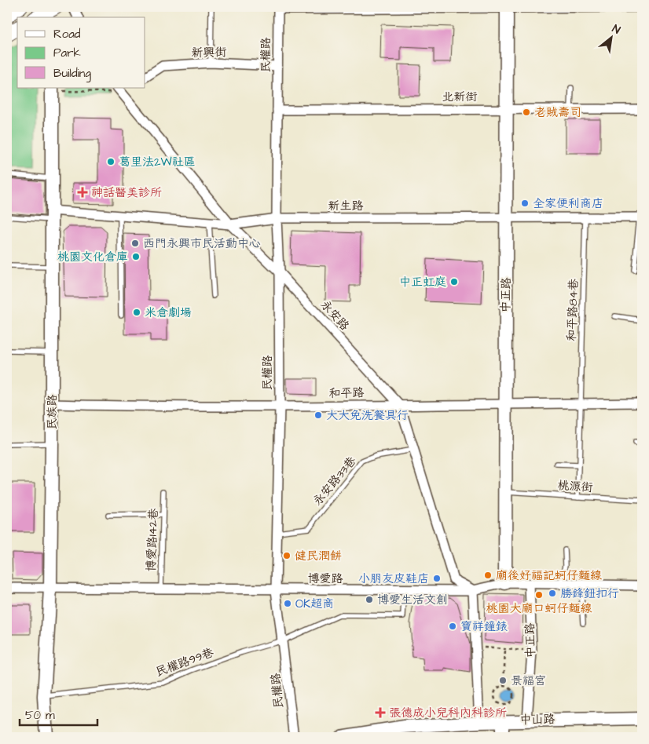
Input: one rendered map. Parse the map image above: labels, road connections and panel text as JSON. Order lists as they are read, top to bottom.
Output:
{
  "streets": {
    "main road": ["中正路", "民族路", "中山路"],
    "street": [
      "新興街",
      "民權路",
      "北新街",
      "新生路",
      "永安路",
      "和平路",
      "博愛路"
    ],
    "lane": [
      "和平路84巷",
      "永安路33巷",
      "桃源街",
      "博愛路142巷",
      "民權路99巷"
    ]
  },
  "crossings": [
    ["新興街", "民權路"],
    ["民權路", "北新街"],
    ["民權路", "新生路"],
    ["民權路", "永安路"],
    ["民權路", "和平路"],
    ["民權路", "永安路33巷"],
    ["民權路", "博愛路"],
    ["民權路", "民權路99巷"],
    ["北新街", "中正路"],
    ["新生路", "中正路"],
    ["新生路", "和平路84巷"],
    ["新生路", "永安路"],
    ["新生路", "民族路"],
    ["中正路", "和平路"],
    ["中正路", "桃源街"],
    ["中正路", "博愛路"],
    ["中正路", "中山路"],
    ["和平路84巷", "和平路"],
    ["和平路84巷", "桃源街"],
    ["永安路", "和平路"],
    ["永安路", "永安路33巷"],
    ["永安路", "博愛路"],
    ["和平路", "民族路"],
    ["民族路", "博愛路"],
    ["民族路", "民權路99巷"],
    ["博愛路142巷", "博愛路"],
    ["博愛路", "民權路99巷"]
  ],
  "places": {
    "other": [
      "老賊壽司",
      "葛里法2W社區",
      "全家便利商店",
      "西門永興市民活動中心",
      "桃園文化倉庫",
      "中正虹庭",
      "米倉劇場",
      "大大免洗餐具行",
      "健民潤餅",
      "廟後好福記蚵仔麵線",
      "小朋友皮鞋店",
      "勝鋒鈕扣行",
      "桃園大廟口蚵仔麵線",
      "博愛生活文創",
      "OK超商",
      "寶祥鐘錶",
      "景福宮"
    ],
    "health": ["神話醫美診所", "張德成小兒科內科診所"]
  },
  "legend": ["Road", "Park", "Building"],
  "scale_bar": "50 m",
  "north": "top right"
}
